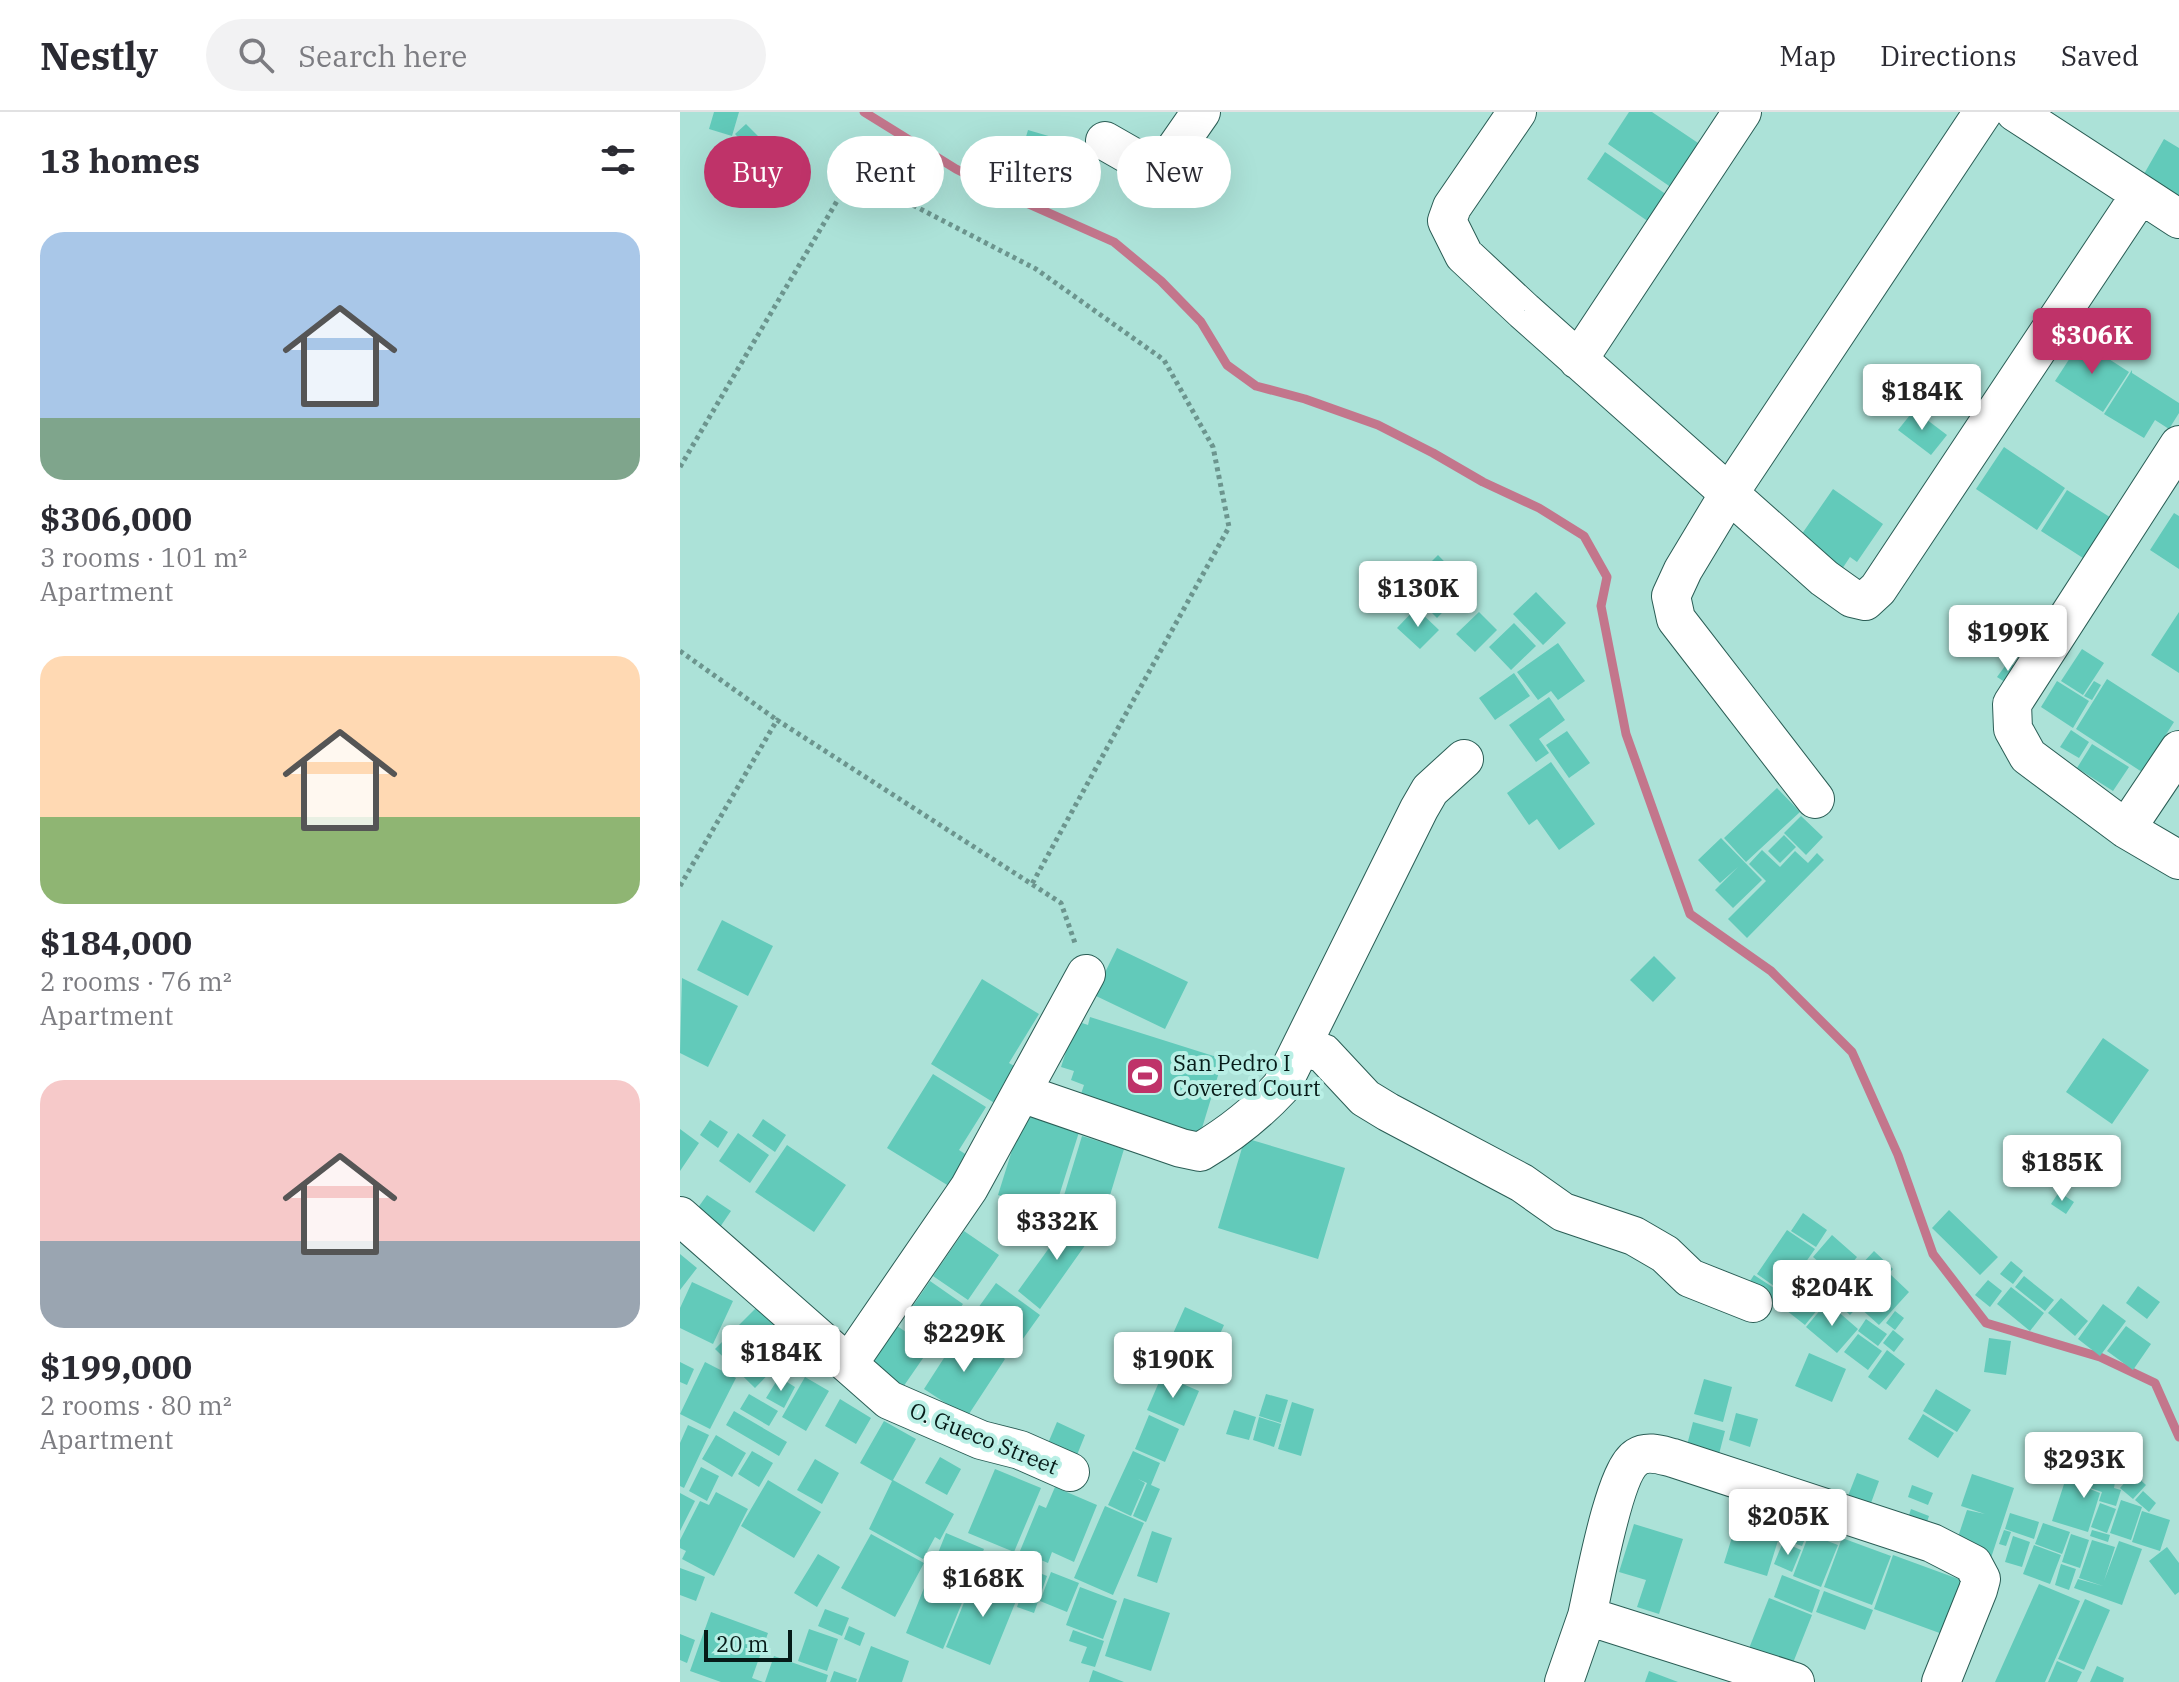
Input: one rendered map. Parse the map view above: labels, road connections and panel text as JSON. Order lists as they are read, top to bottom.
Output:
{
  "streets": {
    "street": ["O. Gueco Street"]
  },
  "places": {
    "sports": ["San Pedro I Covered Court"]
  },
  "scale_bar": "20 m",
  "page": {
    "header": "Nestly",
    "search": "Search here",
    "nav": ["Map", "Directions", "Saved"],
    "heading": "13 homes",
    "chip": [
      "Buy",
      "Rent",
      "Filters",
      "New"
    ],
    "list": [
      {
        "name": "$306,000",
        "note": "3 rooms · 101 m² · Apartment"
      },
      {
        "name": "$184,000",
        "note": "2 rooms · 76 m² · Apartment"
      },
      {
        "name": "$199,000",
        "note": "2 rooms · 80 m² · Apartment"
      }
    ],
    "price": [
      "$306K",
      "$184K",
      "$130K",
      "$199K",
      "$185K",
      "$332K",
      "$204K",
      "$229K",
      "$184K",
      "$190K",
      "$293K",
      "$205K",
      "$168K"
    ],
    "scale": "20 m"
  }
}
